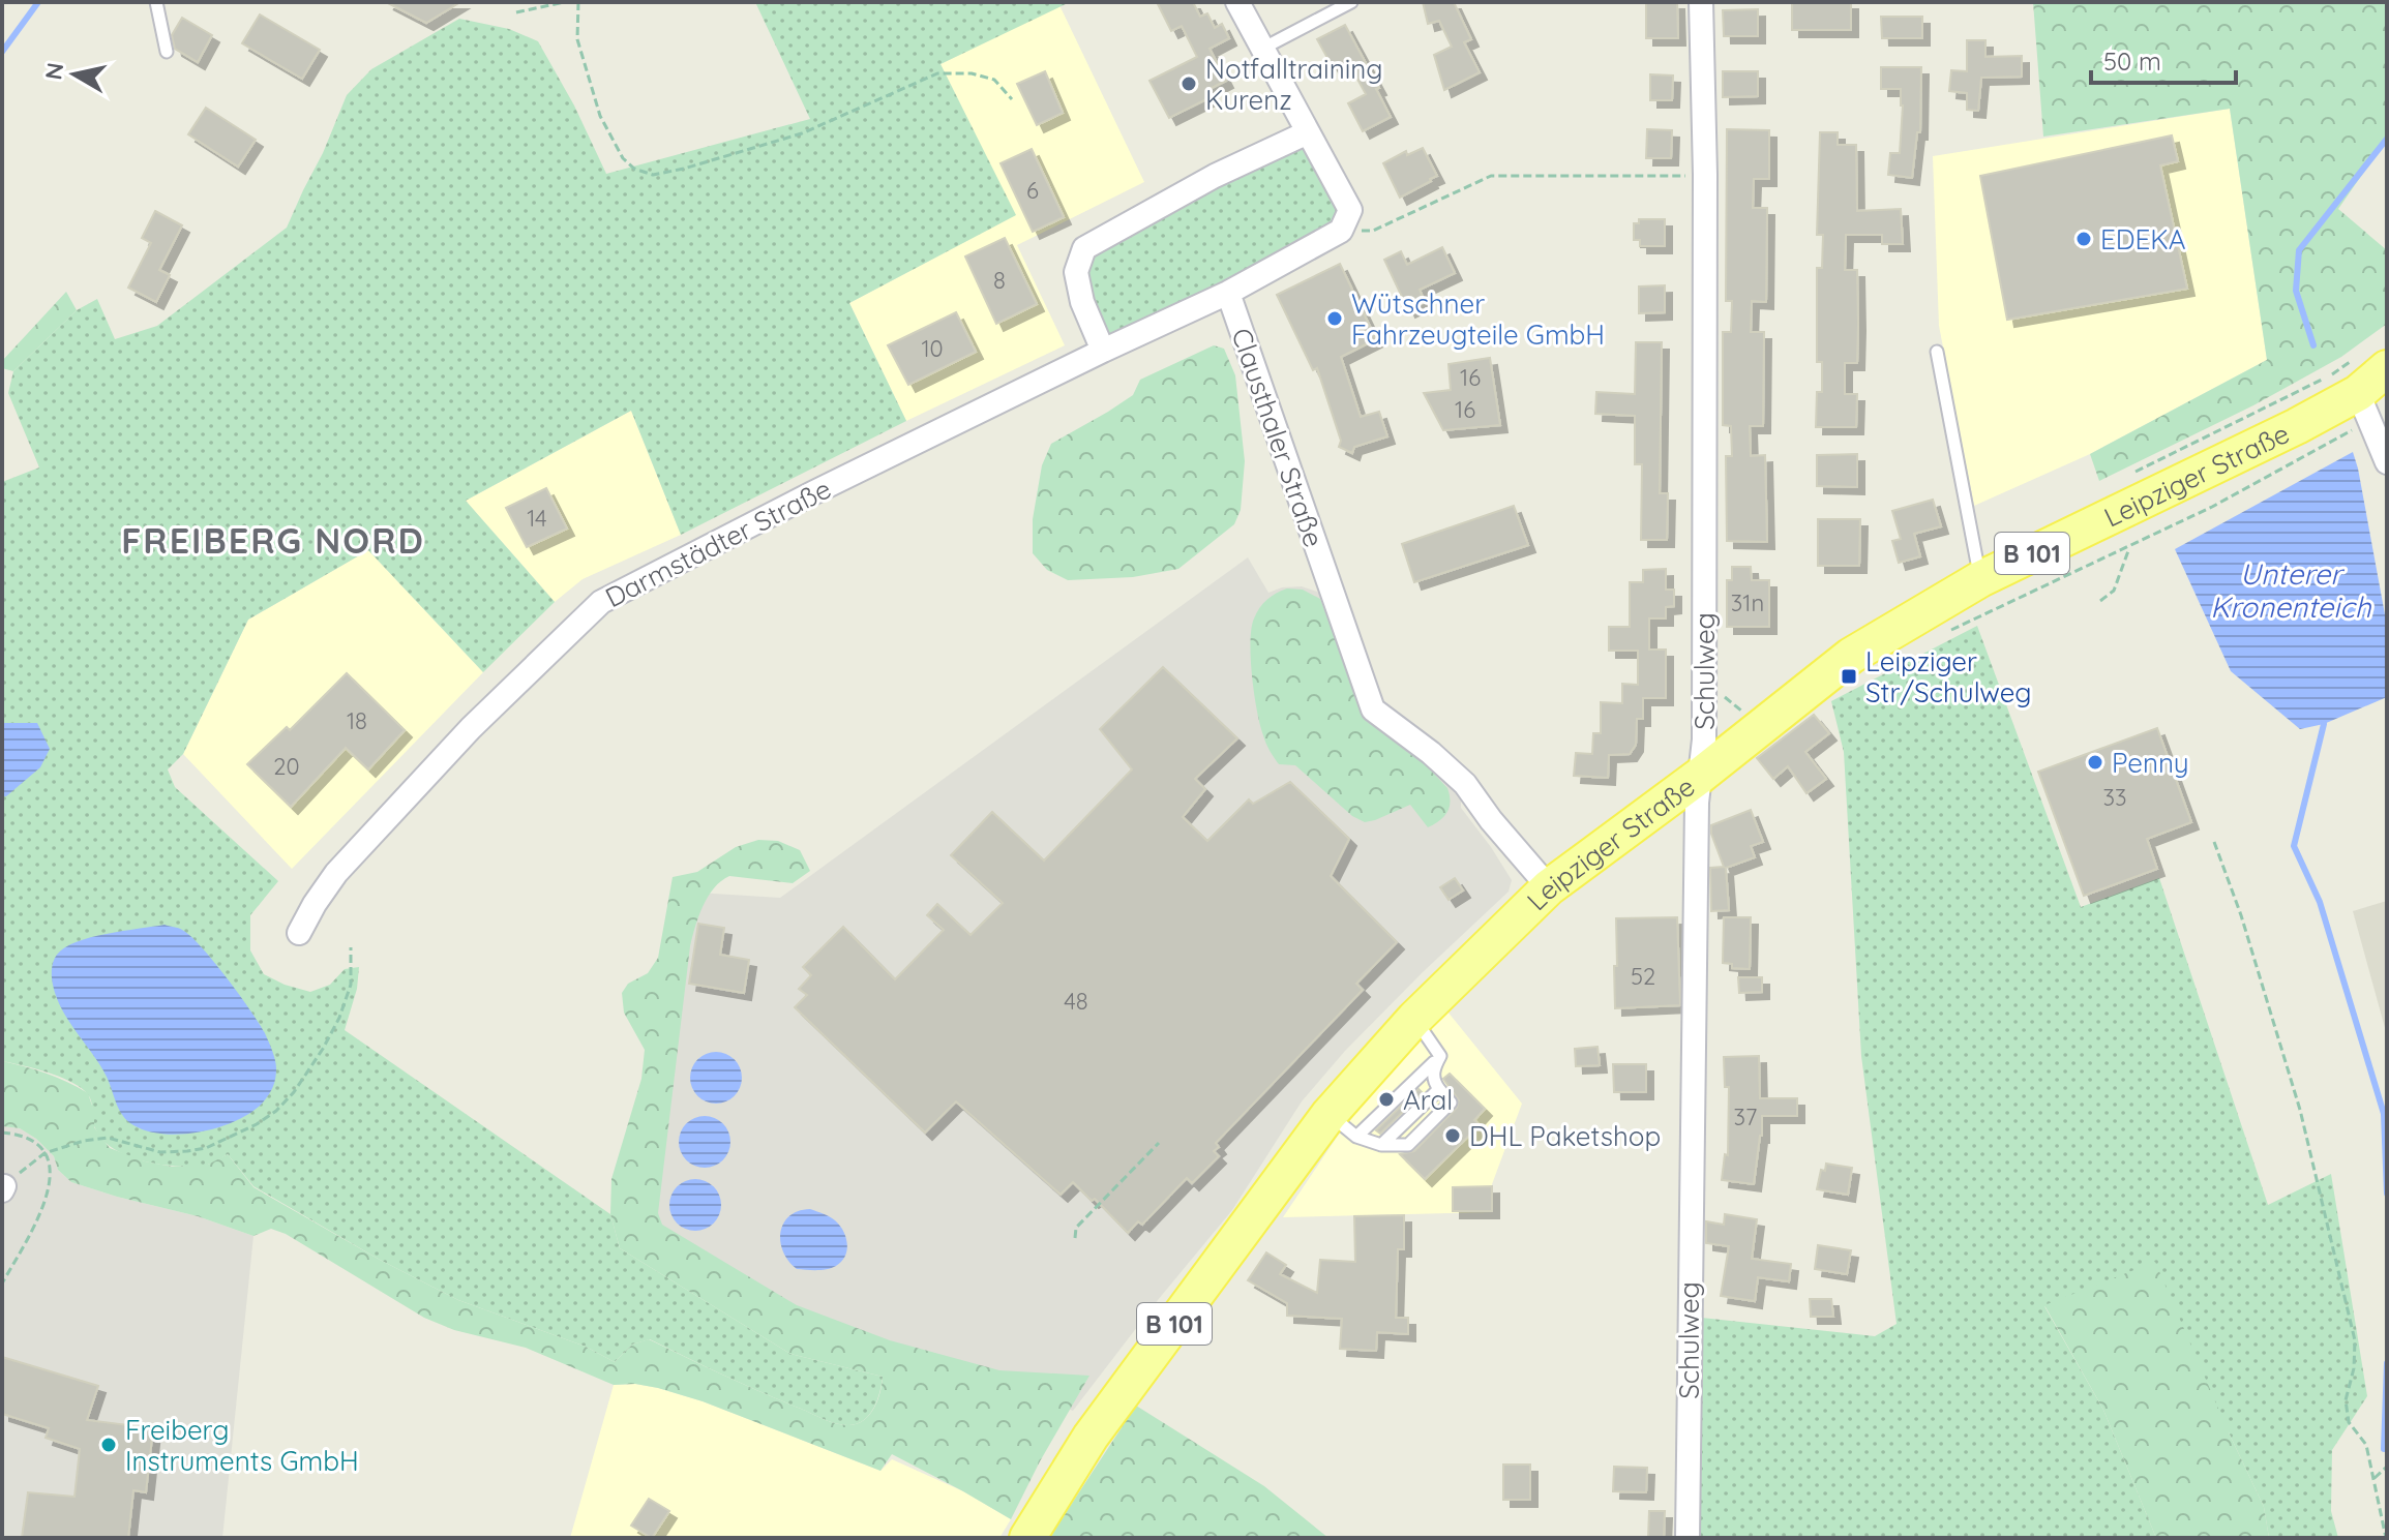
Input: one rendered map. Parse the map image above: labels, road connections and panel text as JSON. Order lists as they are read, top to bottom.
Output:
{
  "streets": {
    "main road": ["Leipziger Straße", "B 101"],
    "street": ["Clausthaler Straße", "Darmstädter Straße", "Schulweg"]
  },
  "crossings": [
    ["Clausthaler Straße", "Leipziger Straße"],
    ["Clausthaler Straße", "Darmstädter Straße"],
    ["Leipziger Straße", "Schulweg"]
  ],
  "districts": ["FREIBERG NORD"],
  "water": ["Unterer Kronenteich"],
  "places": {
    "other": [
      "Notfalltraining Kurenz",
      "EDEKA",
      "Wütschner Fahrzeugteile GmbH",
      "Penny",
      "Aral",
      "DHL Paketshop",
      "Freiberg Instruments GmbH"
    ],
    "transit": ["Leipziger Str/Schulweg"]
  },
  "house_numbers": [
    "6",
    "8",
    "10",
    "16",
    "16",
    "14",
    "31n",
    "18",
    "20",
    "33",
    "52",
    "48",
    "37"
  ],
  "scale_bar": "50 m",
  "north": "left"
}
